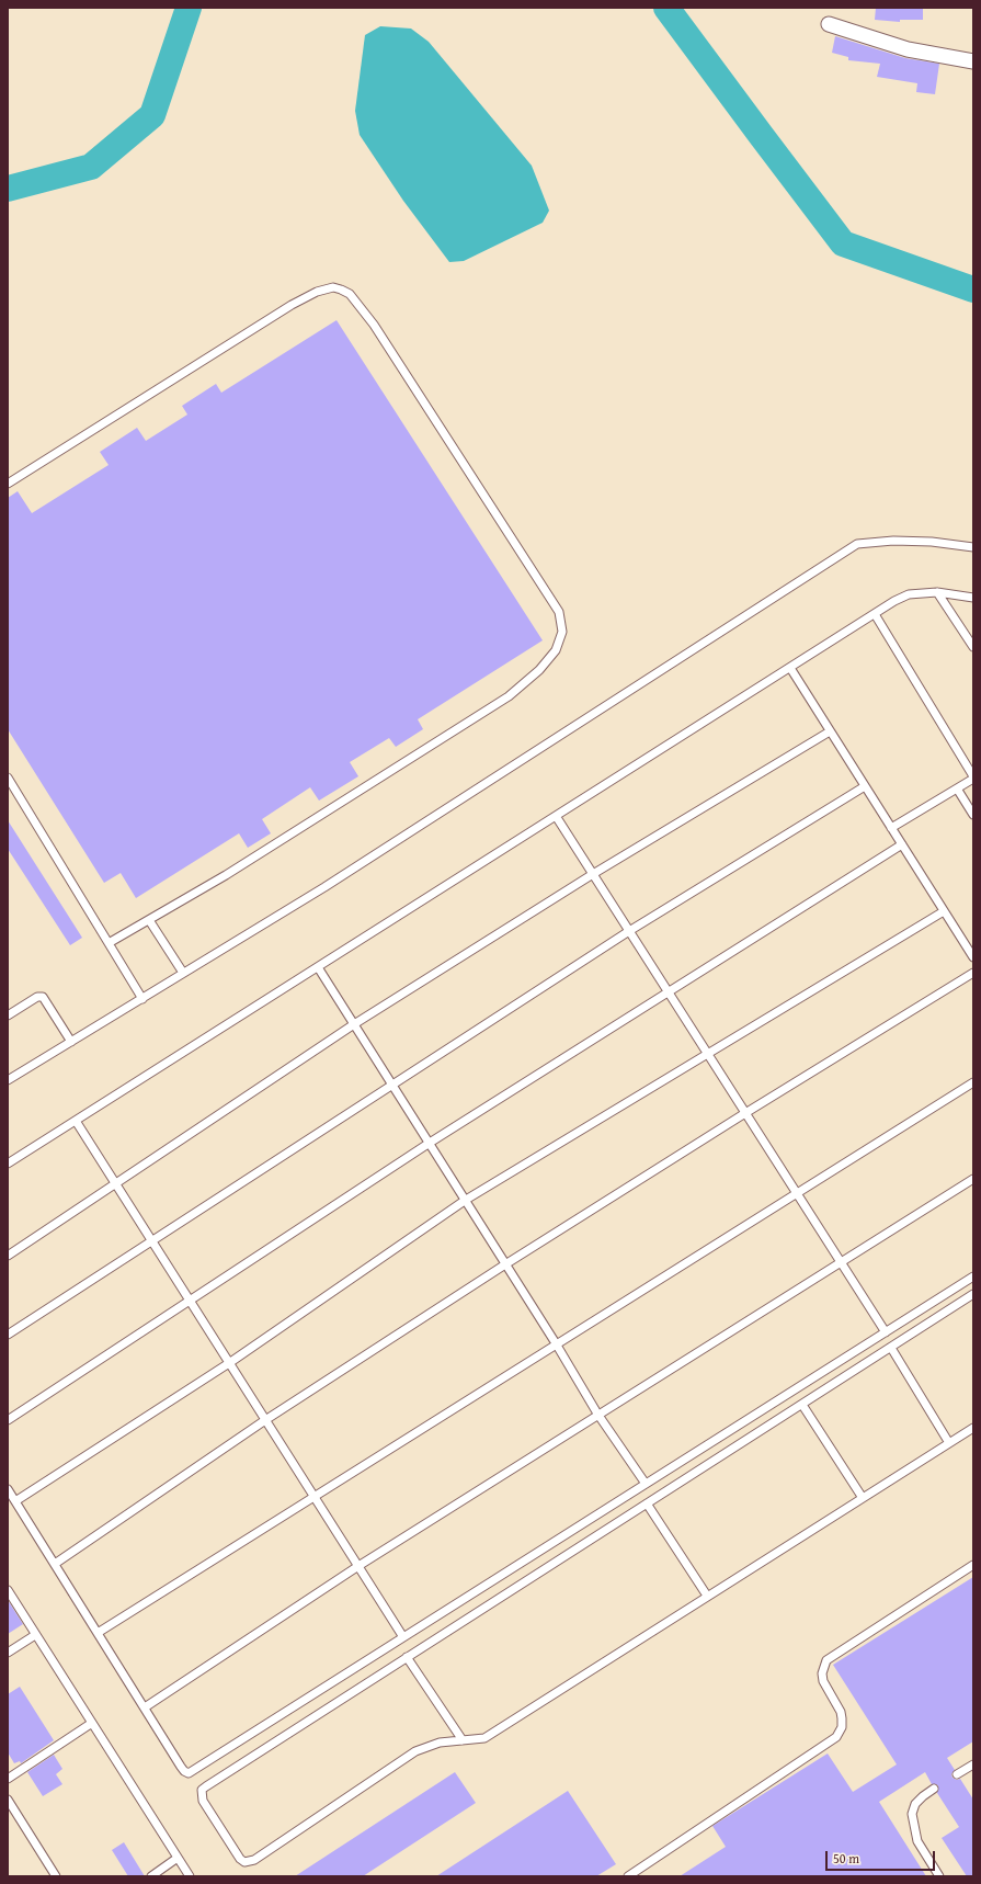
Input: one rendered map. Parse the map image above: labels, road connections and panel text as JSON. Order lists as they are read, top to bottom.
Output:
{
  "scale_bar": "50 m"
}
